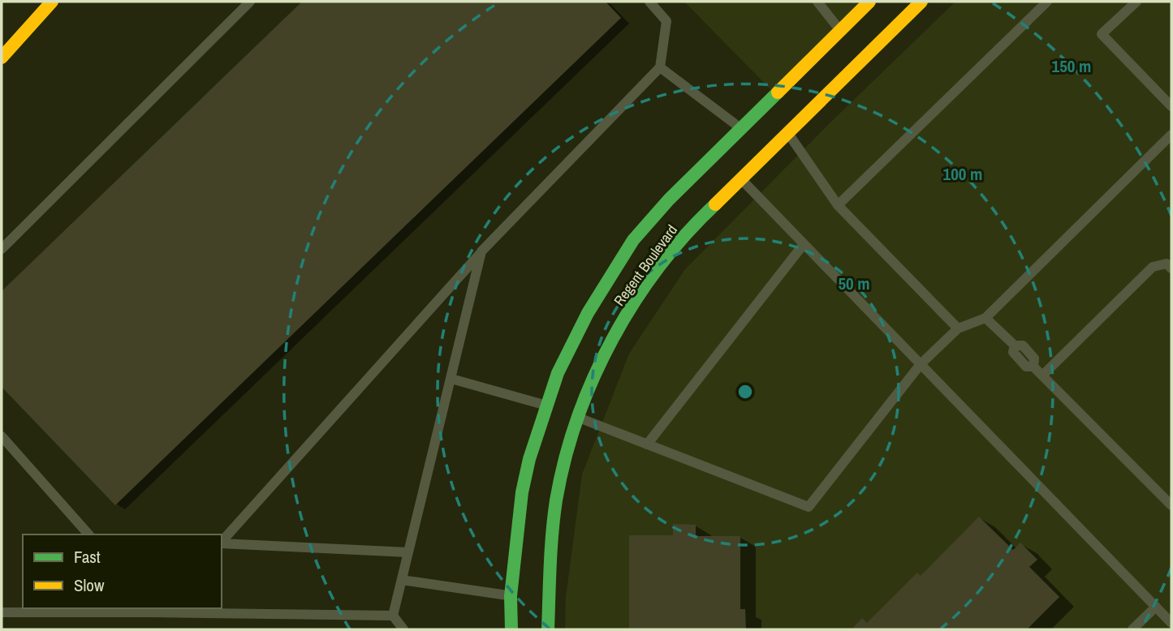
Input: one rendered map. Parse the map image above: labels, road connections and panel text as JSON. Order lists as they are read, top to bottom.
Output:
{
  "streets": {
    "main road": ["Regent Boulevard"]
  },
  "legend": ["Fast", "Slow"],
  "rings": ["150 m", "100 m", "50 m"]
}
